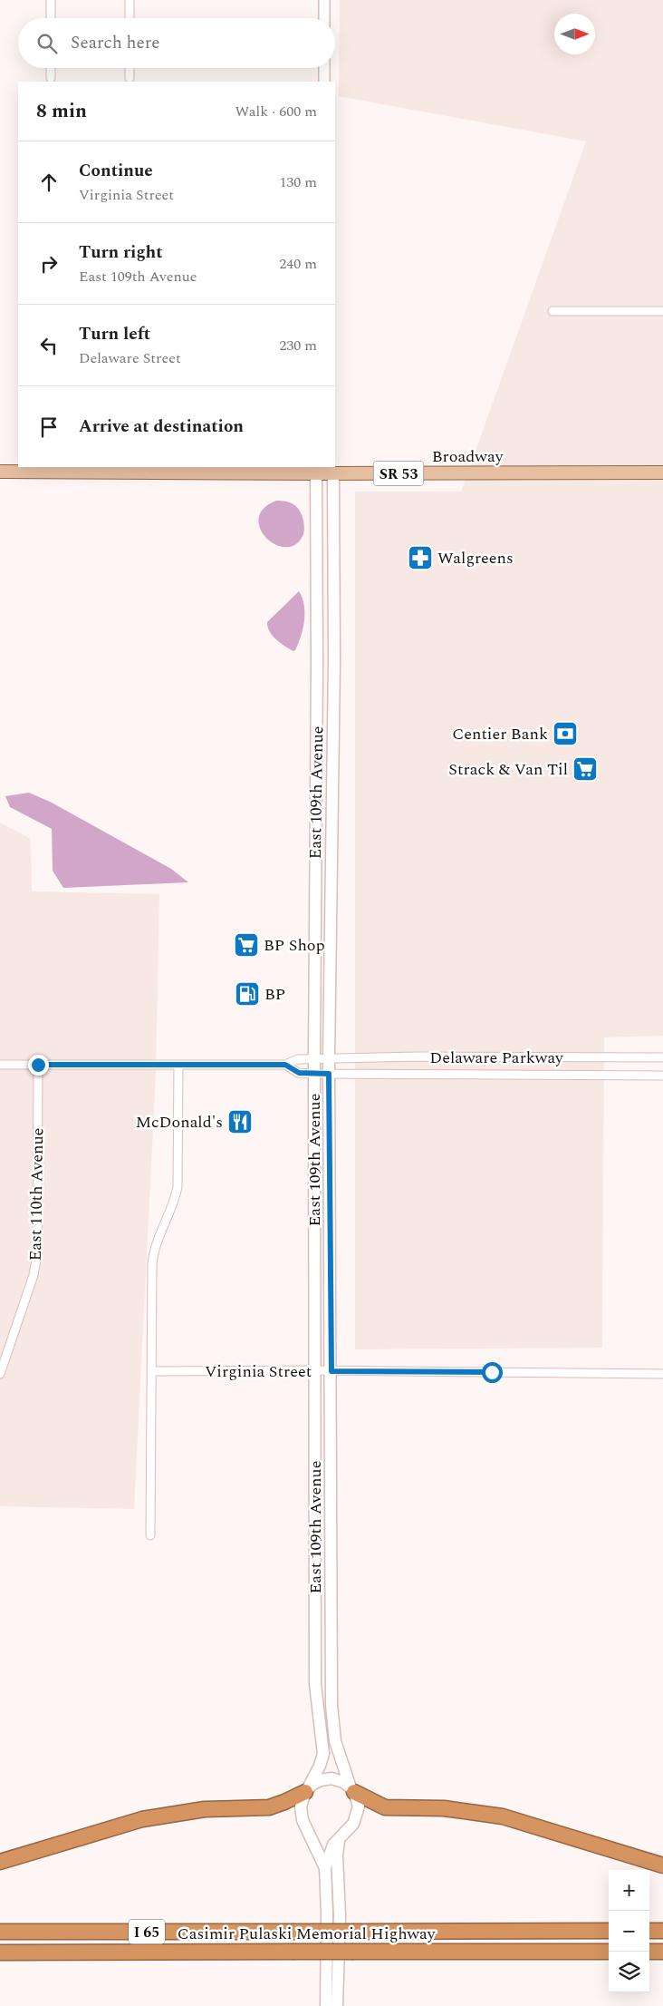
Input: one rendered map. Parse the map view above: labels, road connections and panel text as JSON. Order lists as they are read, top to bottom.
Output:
{
  "streets": {
    "highway": ["I 65", "Casimir Pulaski Memorial Highway"],
    "main road": ["Broadway", "SR 53", "East 109th Avenue"],
    "street": ["Delaware Parkway", "East 110th Avenue", "Virginia Street"]
  },
  "crossings": [
    ["Broadway", "East 109th Avenue"],
    ["East 109th Avenue", "Delaware Parkway"],
    ["East 109th Avenue", "Virginia Street"]
  ],
  "places": {
    "pharmacy": ["Walgreens"],
    "bank": ["Centier Bank"],
    "supermarket": ["Strack & Van Til", "BP Shop"],
    "fuel station": ["BP"],
    "restaurant": ["McDonald's"]
  },
  "north": "right",
  "page": {
    "search": "Search here",
    "heading": ["8 min", "Walk · 600 m"],
    "list": [
      ["Continue", "Virginia Street", "130 m"],
      ["Turn right", "East 109th Avenue", "240 m"],
      ["Turn left", "Delaware Street", "230 m"],
      "Arrive at destination"
    ],
    "map_buttons": ["+", "−"]
  }
}
